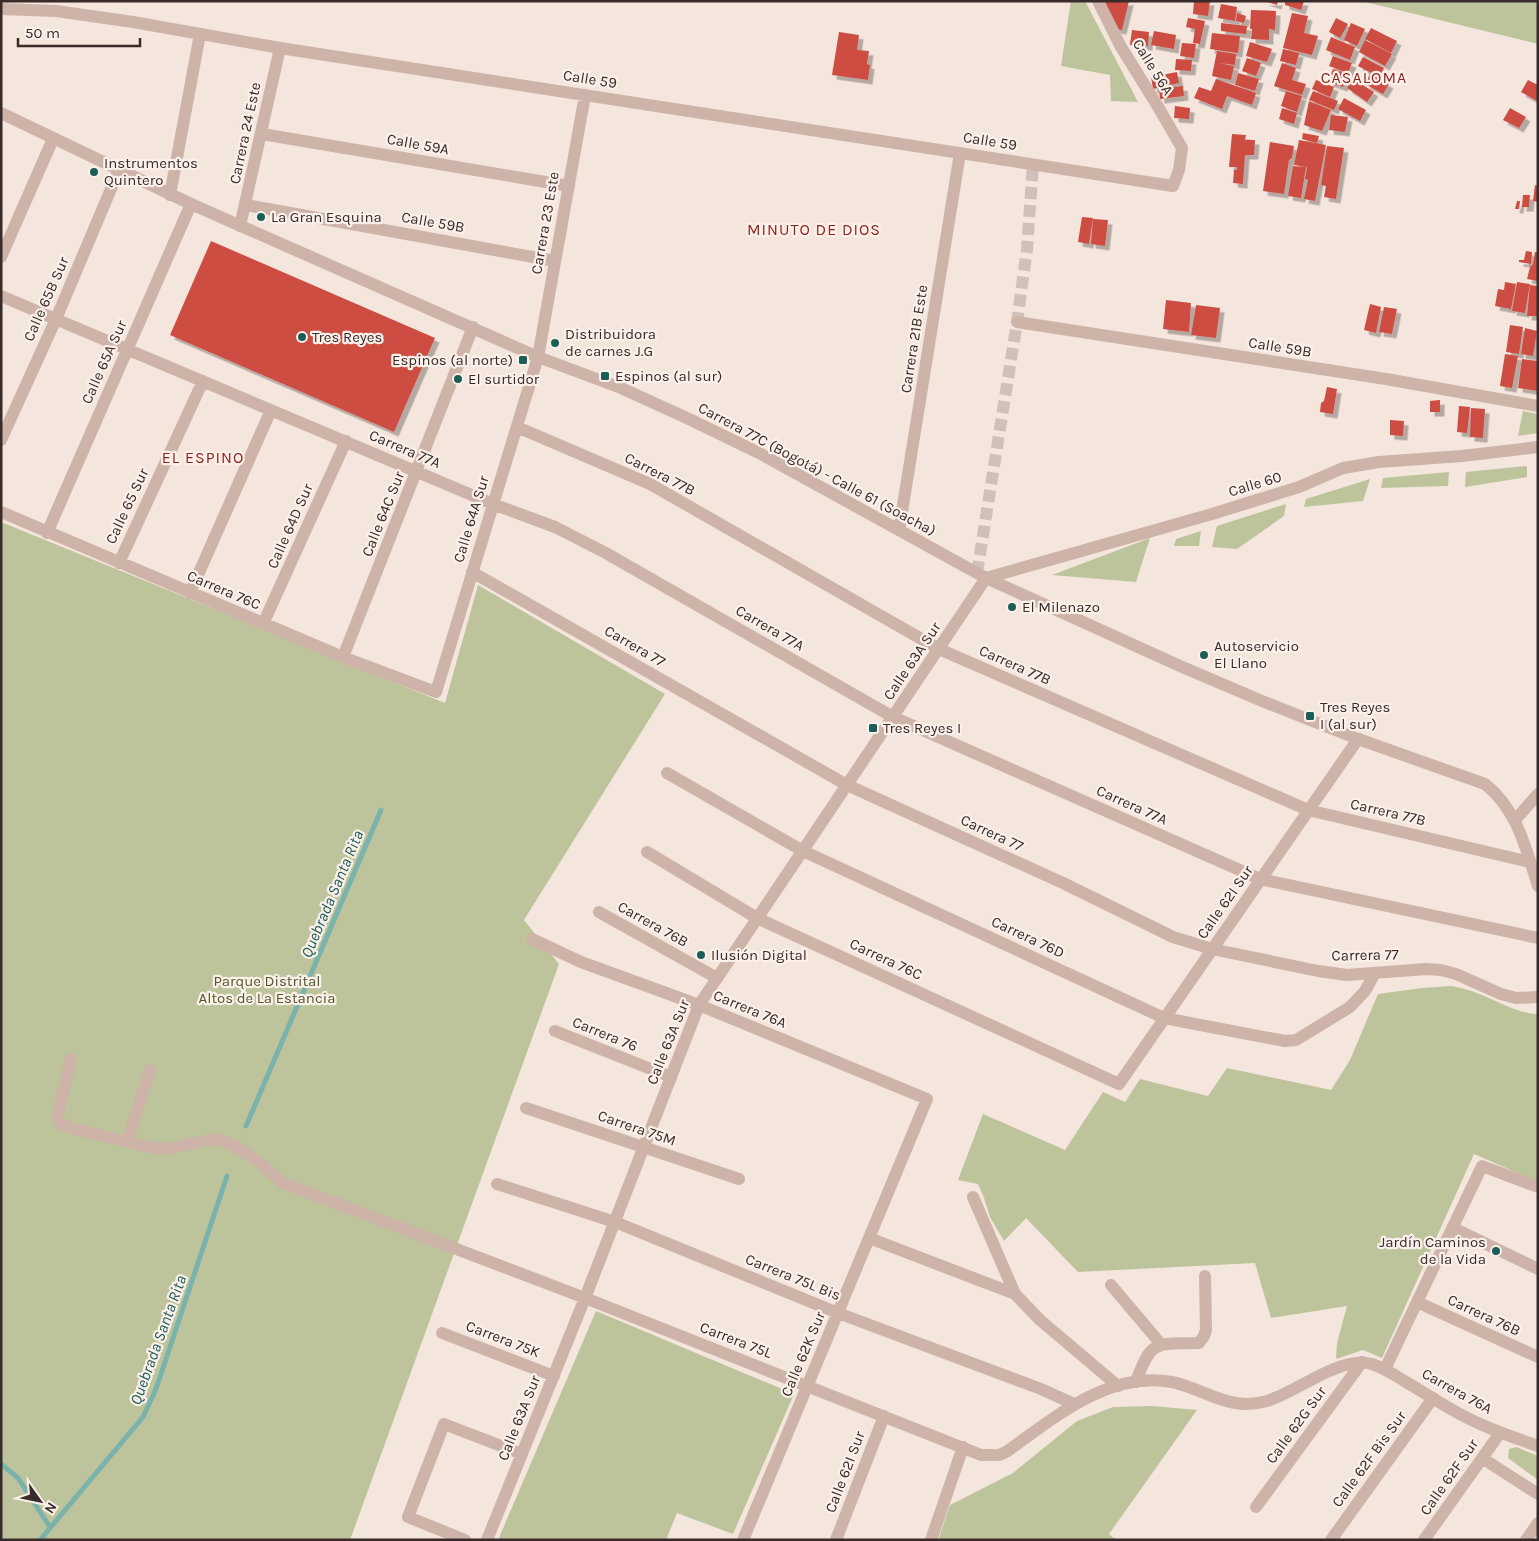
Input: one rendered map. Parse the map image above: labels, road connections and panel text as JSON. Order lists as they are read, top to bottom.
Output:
{
  "streets": {
    "street": [
      "Calle 56A",
      "Calle 59",
      "Carrera 24 Este",
      "Calle 59A",
      "Calle 59B",
      "Carrera 23 Este",
      "Calle 65B Sur",
      "Carrera 21B Este",
      "Calle 65A Sur",
      "Carrera 77A",
      "Carrera 77C (Bogotá) - Calle 61 (Soacha)",
      "Carrera 77B",
      "Calle 60",
      "Calle 65 Sur",
      "Calle 64C Sur",
      "Calle 64A Sur",
      "Calle 64D Sur",
      "Carrera 76C",
      "Carrera 77",
      "Calle 63A Sur",
      "Calle 62I Sur",
      "Carrera 76B",
      "Carrera 76D",
      "Carrera 76A",
      "Carrera 76",
      "Carrera 75M",
      "Carrera 75L Bis",
      "Carrera 75K",
      "Carrera 75L",
      "Calle 62K Sur",
      "Calle 62G Sur",
      "Calle 62F Bis Sur",
      "Calle 62F Sur"
    ]
  },
  "crossings": [
    ["Calle 56A", "Calle 59"],
    ["Calle 59", "Carrera 24 Este"],
    ["Calle 59", "Carrera 23 Este"],
    ["Calle 59", "Carrera 21B Este"],
    ["Carrera 24 Este", "Calle 59A"],
    ["Carrera 24 Este", "Calle 59B"],
    ["Carrera 24 Este", "Carrera 77C (Bogotá) - Calle 61 (Soacha)"],
    ["Calle 59A", "Carrera 23 Este"],
    ["Calle 59B", "Carrera 23 Este"],
    ["Carrera 23 Este", "Carrera 77C (Bogotá) - Calle 61 (Soacha)"],
    ["Carrera 23 Este", "Calle 64A Sur"],
    ["Calle 65B Sur", "Carrera 77A"],
    ["Calle 65B Sur", "Carrera 77C (Bogotá) - Calle 61 (Soacha)"],
    ["Carrera 21B Este", "Carrera 77C (Bogotá) - Calle 61 (Soacha)"],
    ["Calle 65A Sur", "Carrera 77A"],
    ["Calle 65A Sur", "Carrera 77C (Bogotá) - Calle 61 (Soacha)"],
    ["Calle 65A Sur", "Carrera 76C"],
    ["Carrera 77A", "Calle 65 Sur"],
    ["Carrera 77A", "Calle 64C Sur"],
    ["Carrera 77A", "Calle 64A Sur"],
    ["Carrera 77A", "Calle 64D Sur"],
    ["Carrera 77A", "Calle 63A Sur"],
    ["Carrera 77A", "Calle 62I Sur"],
    ["Carrera 77C (Bogotá) - Calle 61 (Soacha)", "Calle 60"],
    ["Carrera 77C (Bogotá) - Calle 61 (Soacha)", "Calle 64C Sur"],
    ["Carrera 77C (Bogotá) - Calle 61 (Soacha)", "Calle 64A Sur"],
    ["Carrera 77C (Bogotá) - Calle 61 (Soacha)", "Calle 63A Sur"],
    ["Carrera 77C (Bogotá) - Calle 61 (Soacha)", "Calle 62I Sur"],
    ["Carrera 77B", "Calle 64A Sur"],
    ["Carrera 77B", "Calle 63A Sur"],
    ["Carrera 77B", "Calle 62I Sur"],
    ["Calle 60", "Calle 63A Sur"],
    ["Calle 65 Sur", "Carrera 76C"],
    ["Calle 64C Sur", "Carrera 76C"],
    ["Calle 64A Sur", "Carrera 76C"],
    ["Calle 64A Sur", "Carrera 77"],
    ["Calle 64D Sur", "Carrera 76C"],
    ["Carrera 76C", "Calle 63A Sur"],
    ["Carrera 76C", "Calle 62I Sur"],
    ["Carrera 77", "Calle 63A Sur"],
    ["Carrera 77", "Calle 62I Sur"],
    ["Carrera 77", "Carrera 76D"],
    ["Calle 63A Sur", "Carrera 76B"],
    ["Calle 63A Sur", "Carrera 76D"],
    ["Calle 63A Sur", "Carrera 76A"],
    ["Calle 63A Sur", "Carrera 76"],
    ["Calle 63A Sur", "Carrera 75M"],
    ["Calle 63A Sur", "Carrera 75L Bis"],
    ["Calle 63A Sur", "Carrera 75K"],
    ["Calle 63A Sur", "Carrera 75L"],
    ["Calle 62I Sur", "Carrera 76D"],
    ["Calle 62I Sur", "Carrera 75L"],
    ["Carrera 76A", "Calle 62K Sur"],
    ["Carrera 76A", "Calle 62G Sur"],
    ["Carrera 76A", "Calle 62F Bis Sur"],
    ["Carrera 76A", "Calle 62F Sur"],
    ["Carrera 75L Bis", "Carrera 75L"],
    ["Carrera 75L Bis", "Calle 62K Sur"],
    ["Carrera 75L", "Calle 62K Sur"]
  ],
  "districts": ["CASALOMA", "MINUTO DE DIOS", "EL ESPINO"],
  "water": ["Quebrada Santa Rita"],
  "parks": ["Parque Distrital Altos de La Estancia"],
  "places": {
    "other": [
      "Instrumentos Quintero",
      "La Gran Esquina",
      "Tres Reyes",
      "Distribuidora de carnes J.G",
      "El surtidor",
      "El Milenazo",
      "Autoservicio El Llano",
      "Ilusión Digital",
      "Jardín Caminos de la Vida"
    ],
    "transit": [
      "Espinos (al norte)",
      "Espinos (al sur)",
      "Tres Reyes I (al sur)",
      "Tres Reyes I"
    ]
  },
  "scale_bar": "50 m",
  "north": "bottom right"
}
